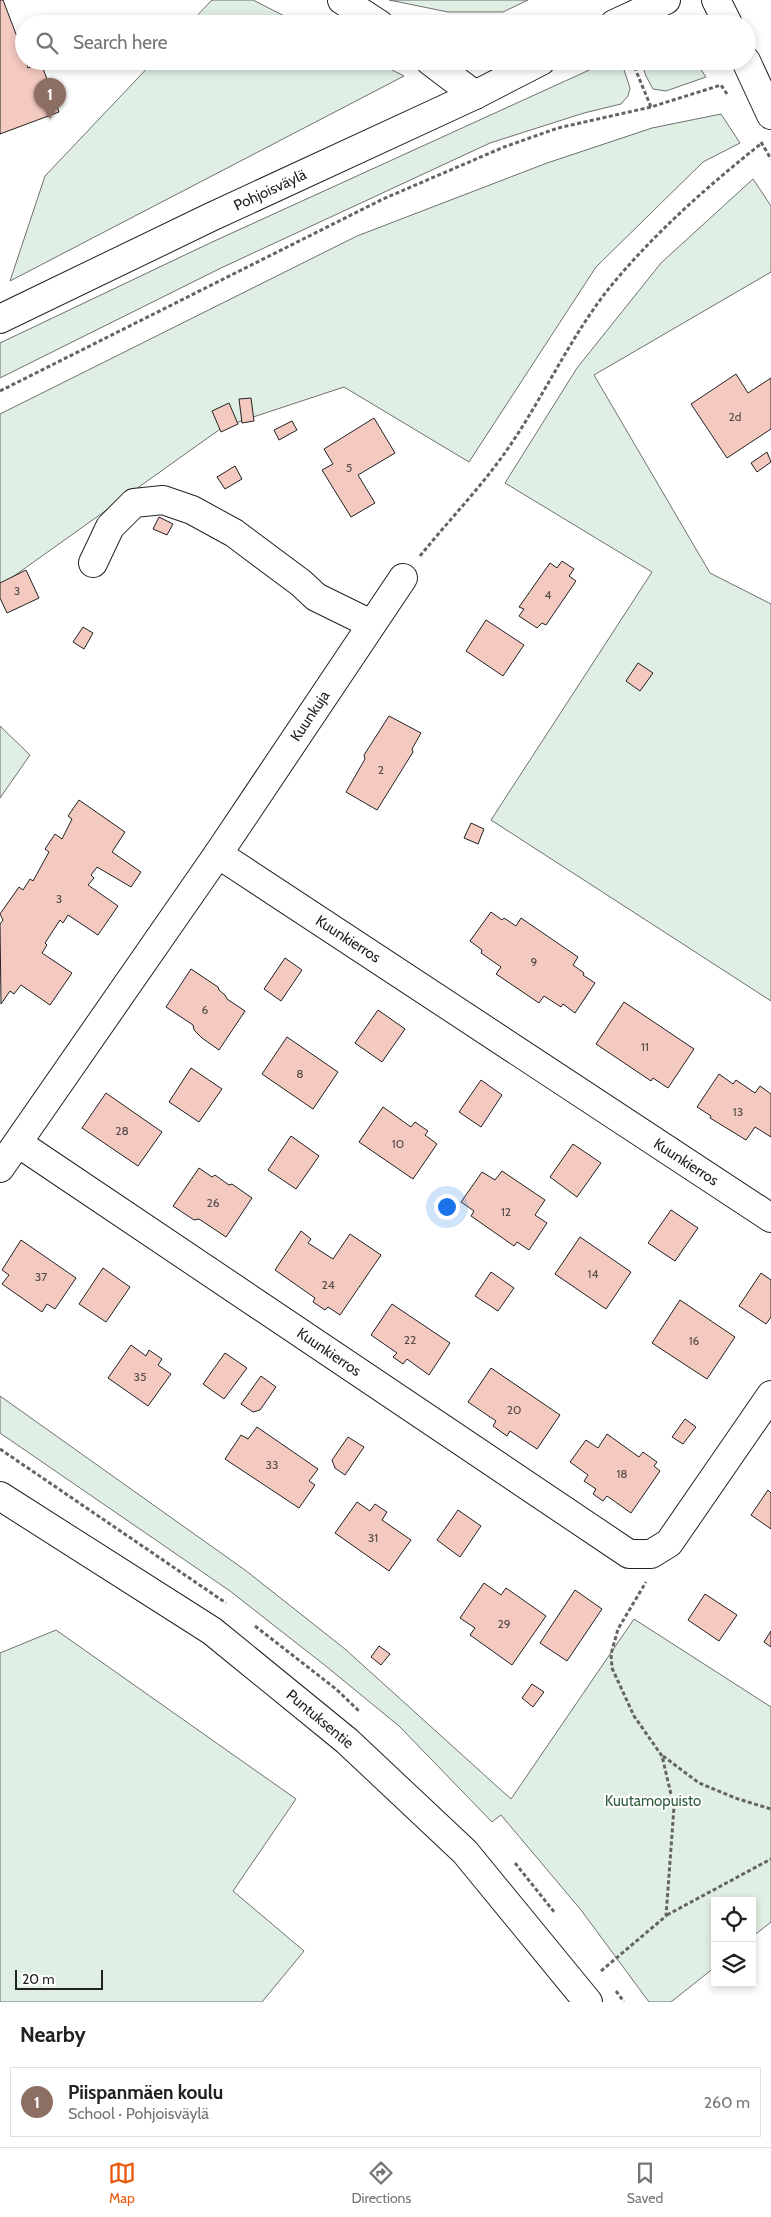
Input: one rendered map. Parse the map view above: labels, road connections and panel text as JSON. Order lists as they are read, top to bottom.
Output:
{
  "streets": {
    "street": [
      "Pohjoisväylä",
      "Kuunkuja",
      "Kuunkierros",
      "Puntuksentie"
    ]
  },
  "crossings": [
    ["Kuunkuja", "Kuunkierros"]
  ],
  "parks": ["Kuutamopuisto"],
  "house_numbers": [
    "2d",
    "5",
    "3",
    "4",
    "2",
    "3",
    "9",
    "6",
    "11",
    "8",
    "13",
    "28",
    "10",
    "26",
    "12",
    "14",
    "37",
    "24",
    "22",
    "16",
    "35",
    "20",
    "33",
    "18",
    "31",
    "29"
  ],
  "scale_bar": "20 m",
  "page": {
    "search": "Search here",
    "pins": "1",
    "scale": "20 m",
    "heading": "Nearby",
    "list": [
      {
        "mark": "1",
        "name": "Piispanmäen koulu",
        "note": "School · Pohjoisväylä",
        "value": "260 m"
      }
    ],
    "nav": ["Map", "Directions", "Saved"]
  }
}
